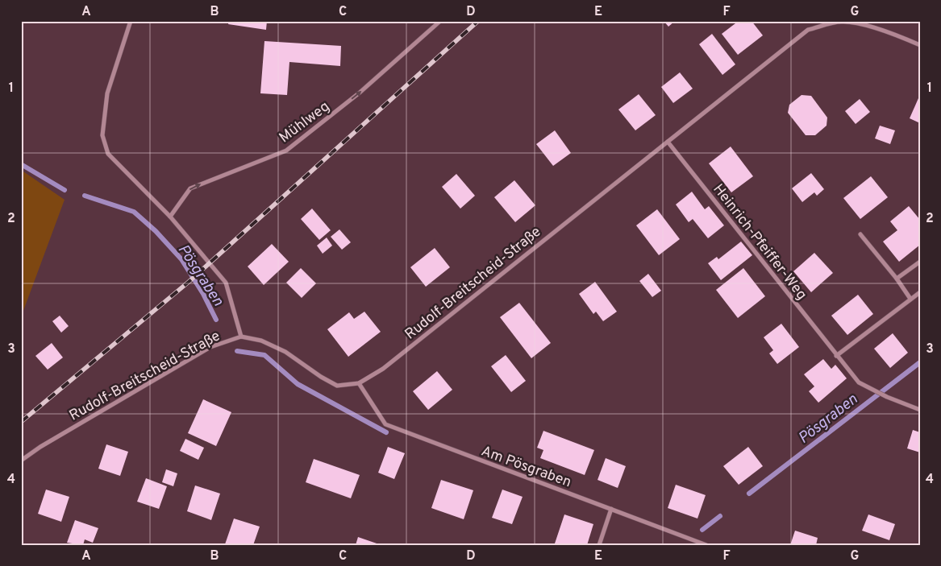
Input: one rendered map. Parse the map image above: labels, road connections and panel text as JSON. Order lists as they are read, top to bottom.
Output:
{
  "streets": {
    "street": [
      "Mühlweg",
      "Heinrich-Pfeiffer-Weg",
      "Rudolf-Breitscheid-Straße",
      "Am Pösgraben"
    ]
  },
  "crossings": [
    ["Heinrich-Pfeiffer-Weg", "Rudolf-Breitscheid-Straße"],
    ["Rudolf-Breitscheid-Straße", "Am Pösgraben"]
  ],
  "one_way": ["Mühlweg"],
  "water": ["Pösgraben"],
  "grid": {
    "columns": [
      "A",
      "B",
      "C",
      "D",
      "E",
      "F",
      "G"
    ],
    "rows": [
      "1",
      "2",
      "3",
      "4"
    ]
  }
}
